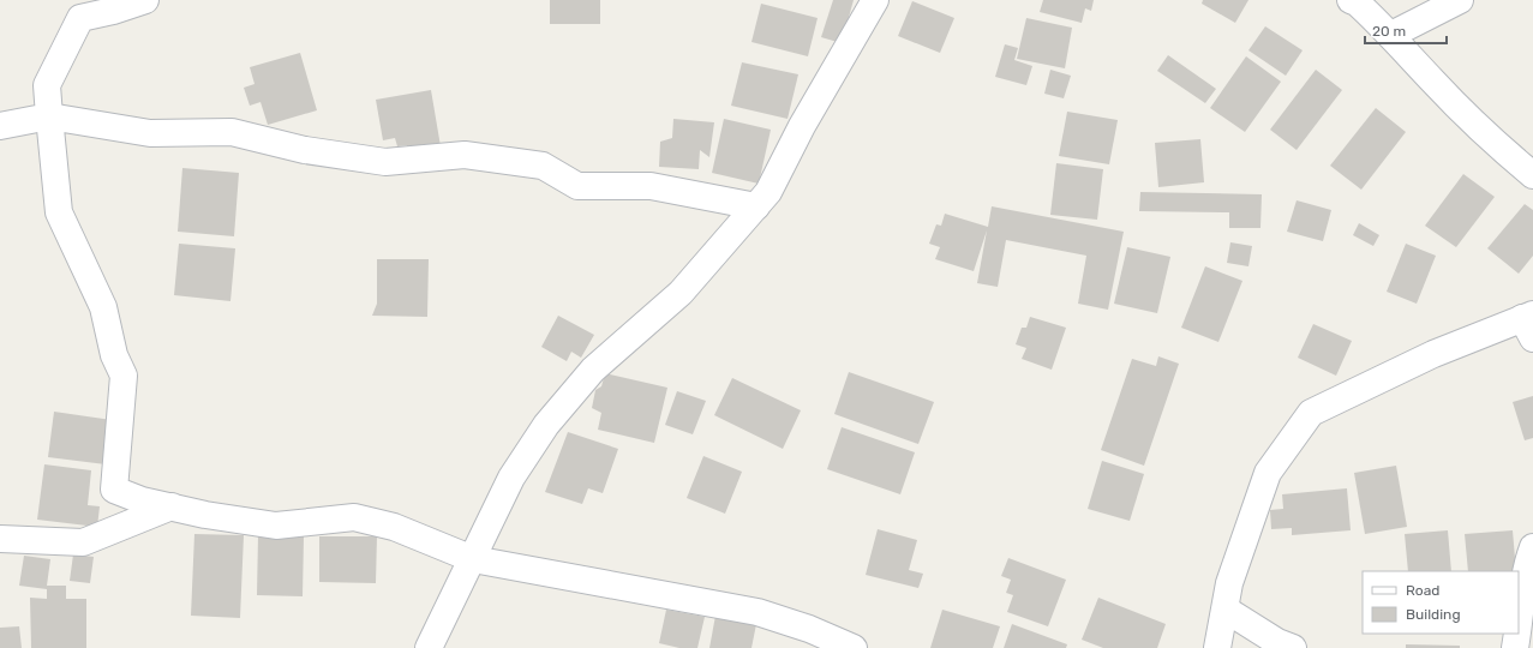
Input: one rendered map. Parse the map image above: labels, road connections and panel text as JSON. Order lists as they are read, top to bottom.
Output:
{
  "legend": ["Road", "Building"],
  "scale_bar": "20 m"
}
